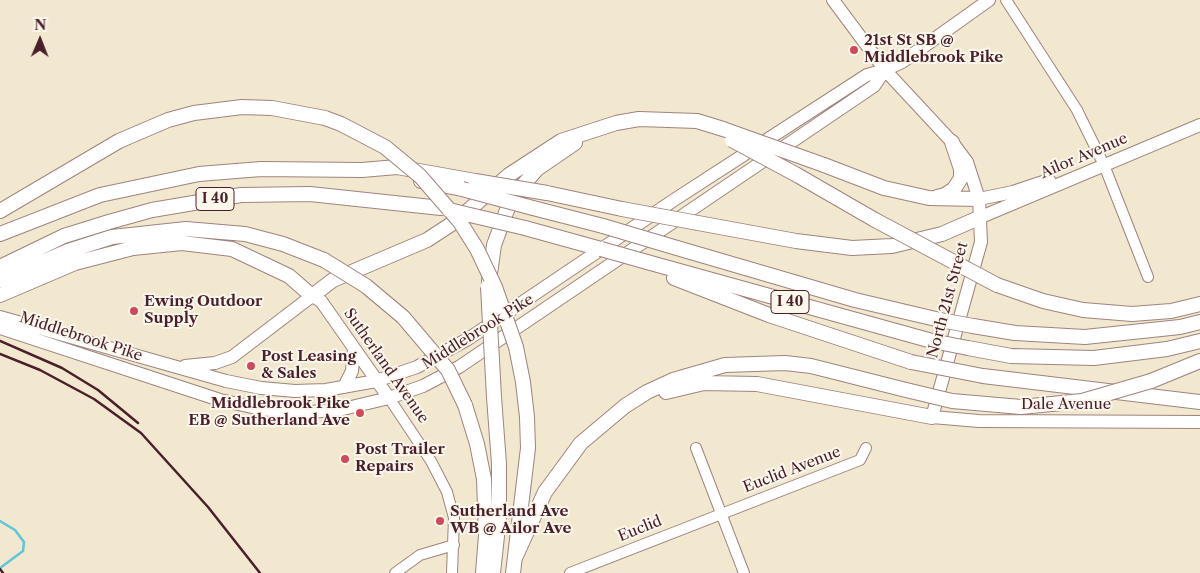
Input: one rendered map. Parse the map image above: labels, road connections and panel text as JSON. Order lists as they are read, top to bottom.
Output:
{
  "streets": {
    "highway": ["I 40"],
    "main road": [
      "Ailor Avenue",
      "North 21st Street",
      "Middlebrook Pike",
      "Sutherland Avenue",
      "Dale Avenue"
    ],
    "street": ["Euclid Avenue", "Euclid"]
  },
  "crossings": [
    ["Ailor Avenue", "North 21st Street"],
    ["North 21st Street", "Middlebrook Pike"],
    ["North 21st Street", "Dale Avenue"],
    ["Middlebrook Pike", "Sutherland Avenue"],
    ["Euclid Avenue", "Euclid"]
  ],
  "places": [
    "21st St SB @ Middlebrook Pike",
    "Ewing Outdoor Supply",
    "Post Leasing & Sales",
    "Middlebrook Pike EB @ Sutherland Ave",
    "Post Trailer Repairs",
    "Sutherland Ave WB @ Ailor Ave"
  ],
  "north": "top"
}
